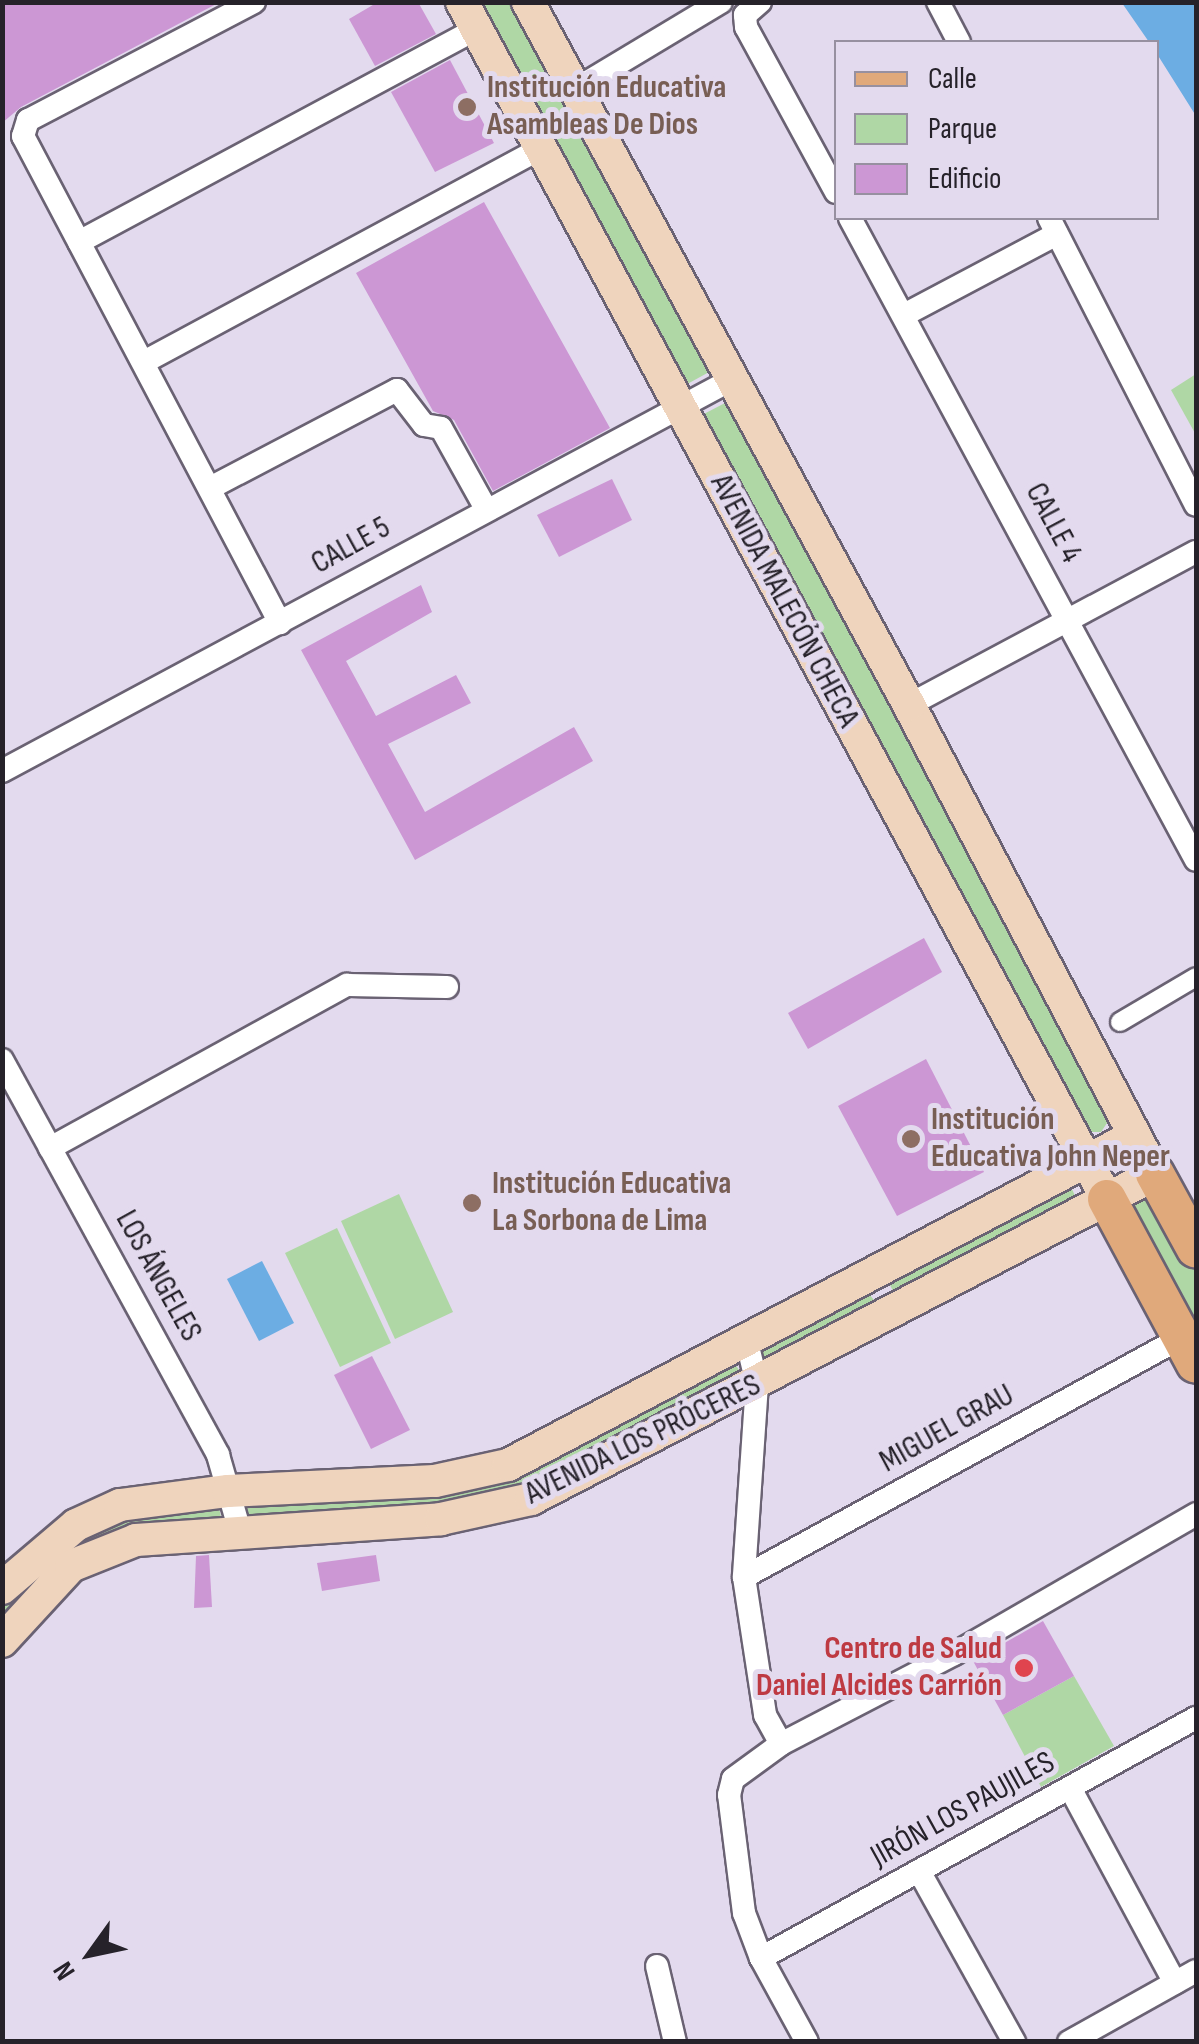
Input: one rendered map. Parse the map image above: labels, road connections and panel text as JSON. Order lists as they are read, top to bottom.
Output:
{
  "streets": {
    "main road": ["AVENIDA MALECÓN CHECA", "AVENIDA LOS PRÓCERES"],
    "street": [
      "CALLE 4",
      "CALLE 5",
      "LOS ÁNGELES",
      "MIGUEL GRAU",
      "JIRÓN LOS PAUJILES"
    ]
  },
  "crossings": [
    ["CALLE 5", "AVENIDA MALECÓN CHECA"],
    ["AVENIDA MALECÓN CHECA", "AVENIDA LOS PRÓCERES"],
    ["LOS ÁNGELES", "AVENIDA LOS PRÓCERES"]
  ],
  "places": [
    "Institución Educativa Asambleas De Dios",
    "Institución Educativa John Neper",
    "Institución Educativa La Sorbona de Lima",
    "Centro de Salud Daniel Alcides Carrión"
  ],
  "legend": ["Calle", "Parque", "Edificio"],
  "north": "bottom left"
}
